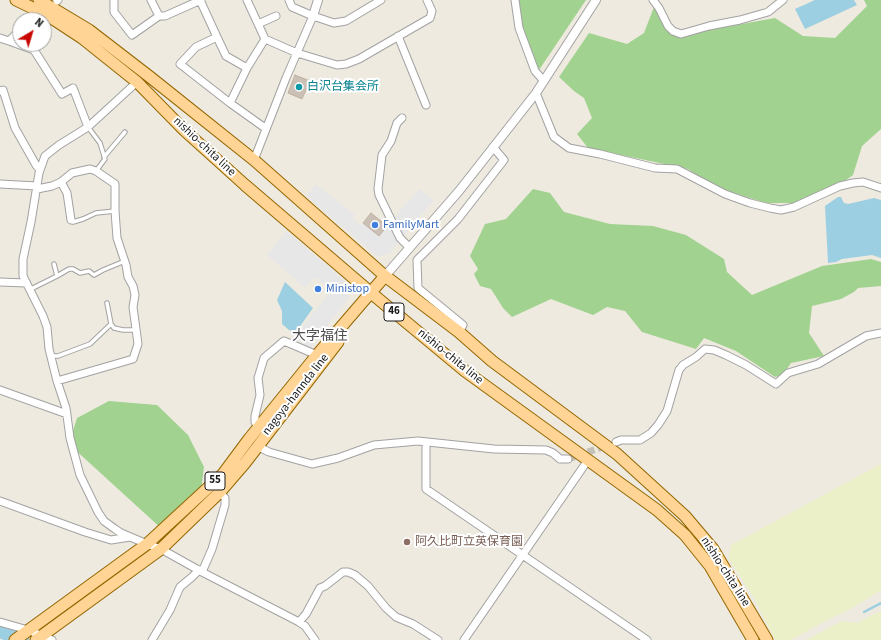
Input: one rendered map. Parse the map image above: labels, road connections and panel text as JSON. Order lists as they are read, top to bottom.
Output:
{
  "streets": {
    "main road": [
      "nishio-chita line",
      "46",
      "nagoya-hannda line",
      "55"
    ]
  },
  "crossings": [
    ["nishio-chita line", "nagoya-hannda line"]
  ],
  "districts": ["大字福住"],
  "places": [
    "白沢台集会所",
    "FamilyMart",
    "Ministop",
    "阿久比町立英保育園"
  ],
  "north": "top right"
}
